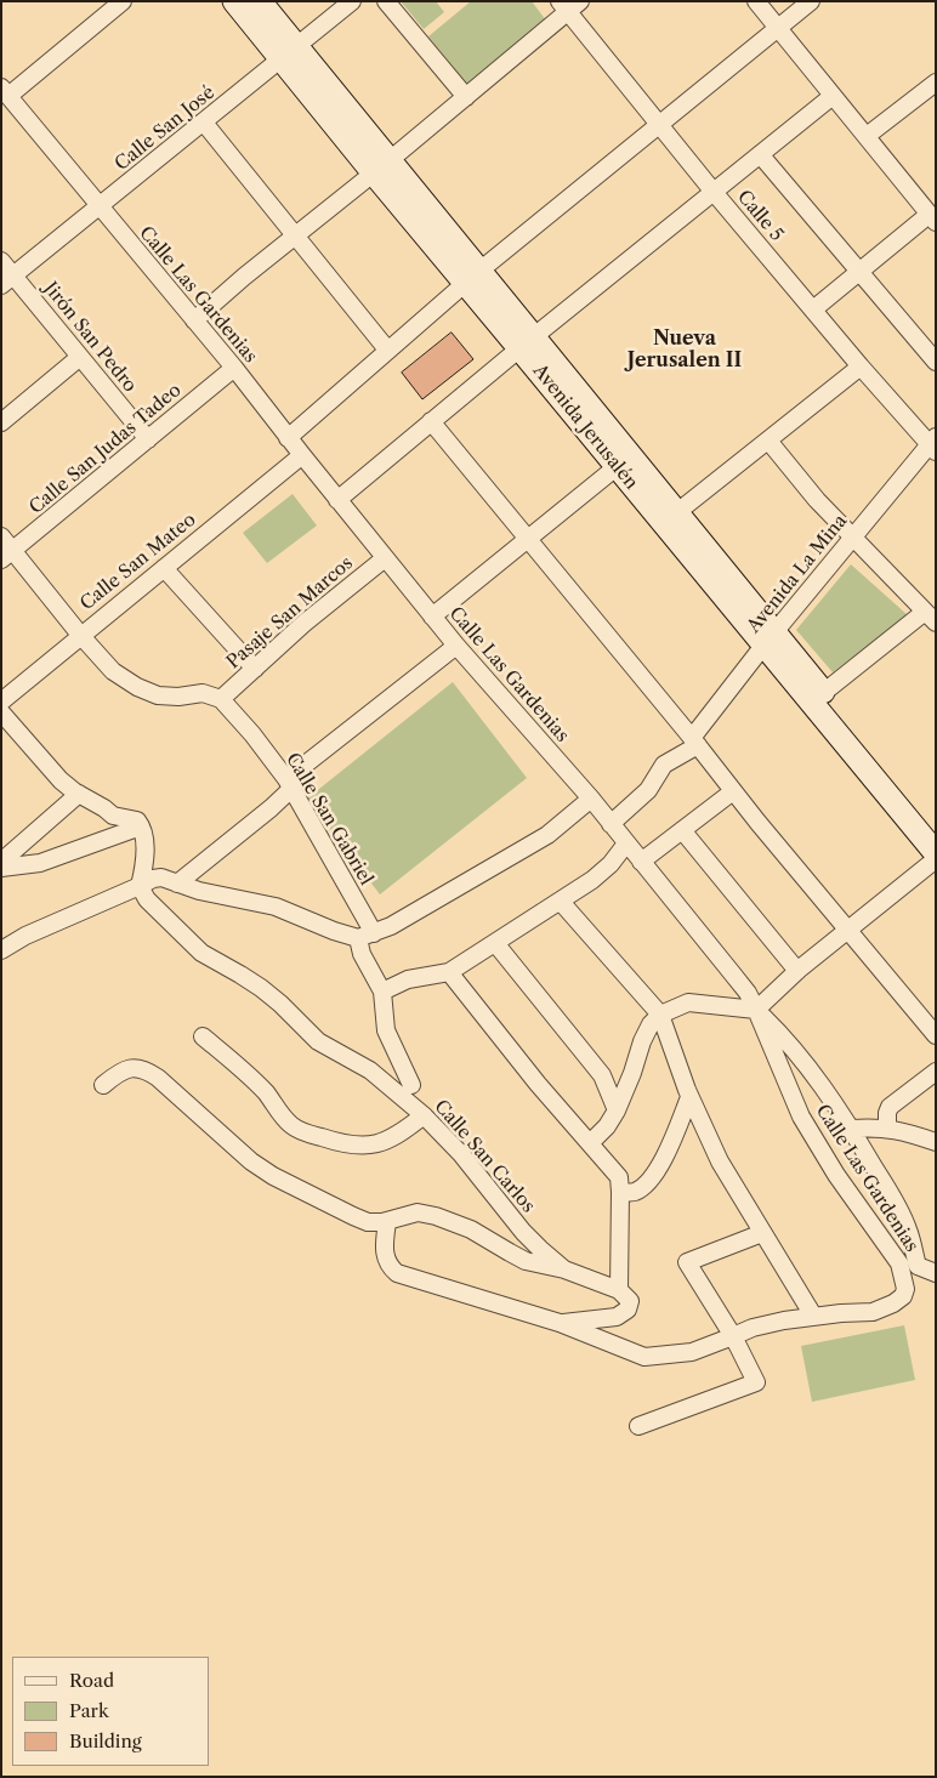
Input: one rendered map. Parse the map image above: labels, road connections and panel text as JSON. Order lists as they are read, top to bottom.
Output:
{
  "streets": {
    "street": [
      "Calle San José",
      "Calle 5",
      "Calle Las Gardenias",
      "Jirón San Pedro",
      "Avenida Jerusalén",
      "Calle San Judas Tadeo",
      "Calle San Mateo",
      "Avenida La Mina",
      "Pasaje San Marcos",
      "Calle San Gabriel",
      "Calle San Carlos"
    ]
  },
  "crossings": [
    ["Calle San José", "Calle Las Gardenias"],
    ["Calle San José", "Jirón San Pedro"],
    ["Calle San José", "Avenida Jerusalén"],
    ["Calle 5", "Avenida La Mina"],
    ["Calle Las Gardenias", "Calle San Judas Tadeo"],
    ["Calle Las Gardenias", "Calle San Mateo"],
    ["Calle Las Gardenias", "Pasaje San Marcos"],
    ["Jirón San Pedro", "Calle San Judas Tadeo"],
    ["Avenida Jerusalén", "Avenida La Mina"],
    ["Pasaje San Marcos", "Calle San Gabriel"]
  ],
  "districts": ["Nueva Jerusalen II"],
  "legend": ["Road", "Park", "Building"]
}
